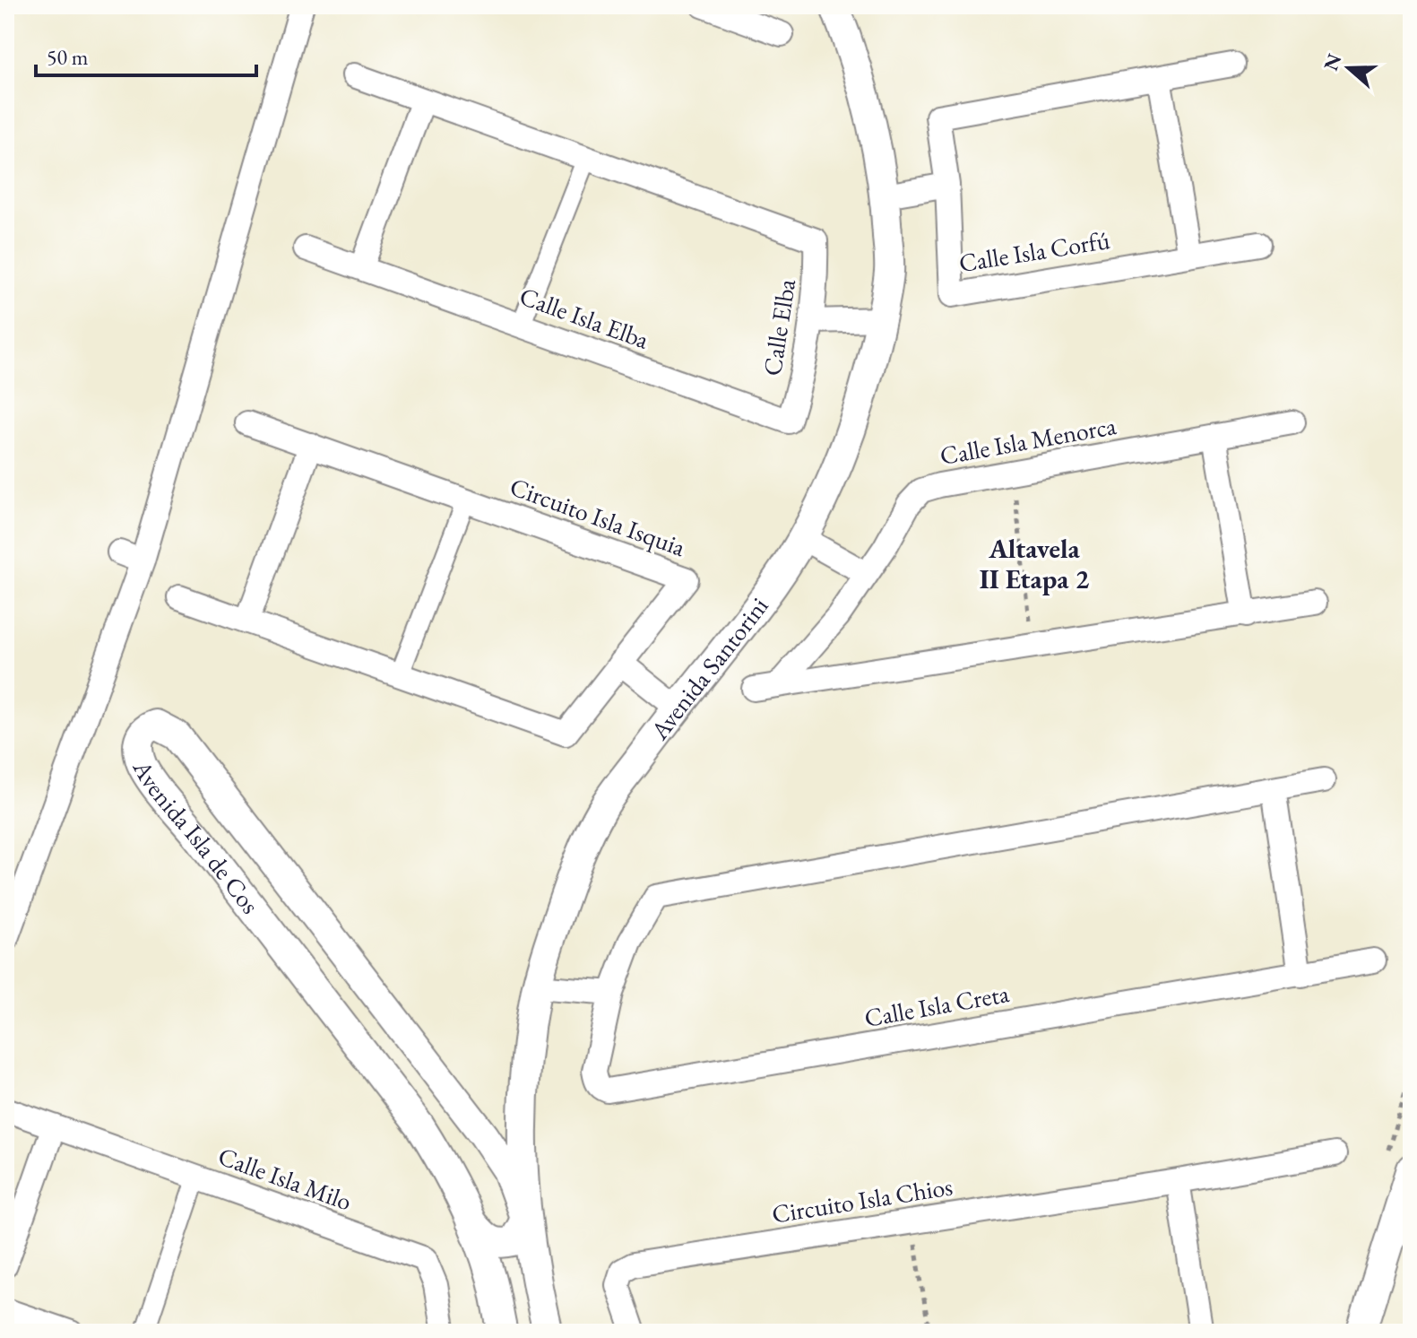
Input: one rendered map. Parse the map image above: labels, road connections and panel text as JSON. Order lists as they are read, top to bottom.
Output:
{
  "streets": {
    "street": [
      "Calle Isla Corfú",
      "Calle Isla Elba",
      "Calle Elba",
      "Calle Isla Menorca",
      "Circuito Isla Isquia",
      "Avenida Santorini",
      "Avenida Isla de Cos",
      "Calle Isla Creta",
      "Calle Isla Milo",
      "Circuito Isla Chios"
    ]
  },
  "crossings": [
    ["Calle Isla Elba", "Calle Elba"],
    ["Avenida Santorini", "Avenida Isla de Cos"]
  ],
  "districts": ["Altavela II Etapa 2"],
  "scale_bar": "50 m",
  "north": "left"
}
